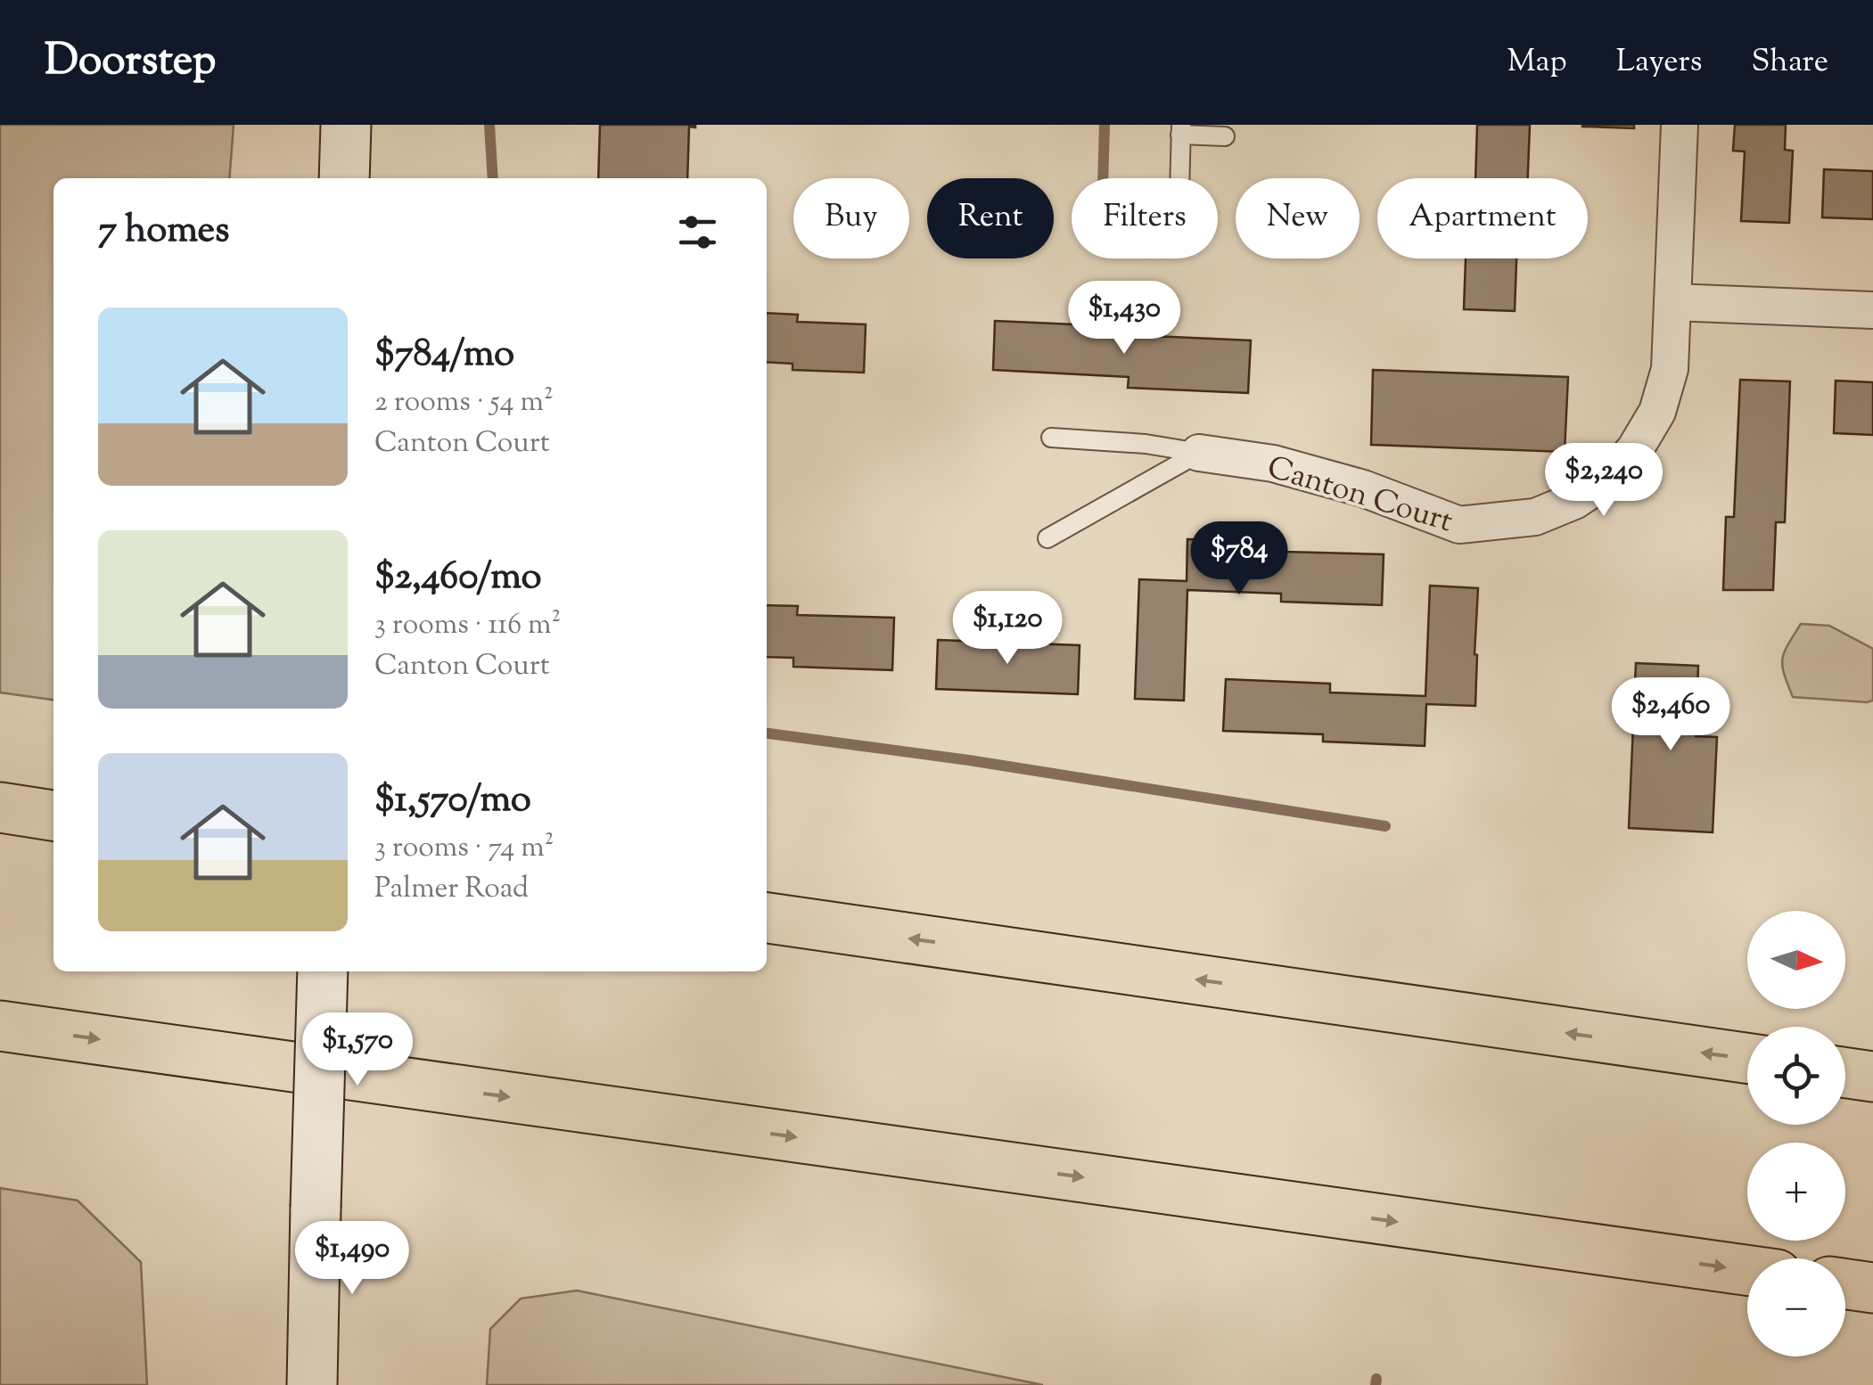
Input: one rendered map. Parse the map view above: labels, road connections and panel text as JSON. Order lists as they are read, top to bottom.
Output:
{
  "streets": {
    "street": ["Canton Court"]
  },
  "north": "right",
  "page": {
    "header": "Doorstep",
    "nav": ["Map", "Layers", "Share"],
    "chip": [
      "Buy",
      "Rent",
      "Filters",
      "New",
      "Apartment"
    ],
    "heading": "7 homes",
    "price": [
      "$1,430",
      "$2,240",
      "$784",
      "$1,120",
      "$2,460",
      "$1,570",
      "$1,490"
    ],
    "list": [
      {
        "name": "$784/mo",
        "note": "2 rooms · 54 m² · Canton Court"
      },
      {
        "name": "$2,460/mo",
        "note": "3 rooms · 116 m² · Canton Court"
      },
      {
        "name": "$1,570/mo",
        "note": "3 rooms · 74 m² · Palmer Road"
      }
    ],
    "map_buttons": ["+", "−"]
  }
}
